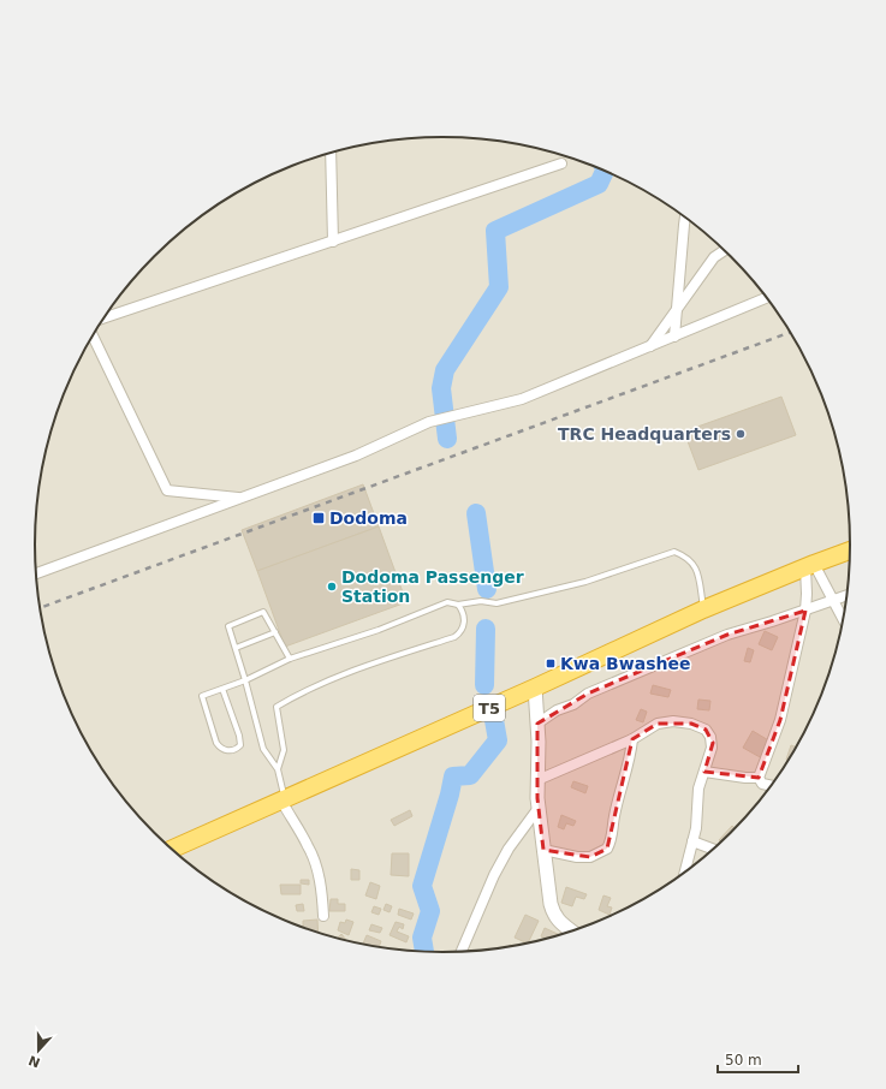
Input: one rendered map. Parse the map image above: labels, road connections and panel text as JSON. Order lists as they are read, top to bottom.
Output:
{
  "streets": {
    "highway": ["T5"]
  },
  "places": {
    "other": ["TRC Headquarters", "Dodoma Passenger Station"],
    "transit": ["Dodoma", "Kwa Bwashee"]
  },
  "scale_bar": "50 m",
  "north": "bottom"
}
